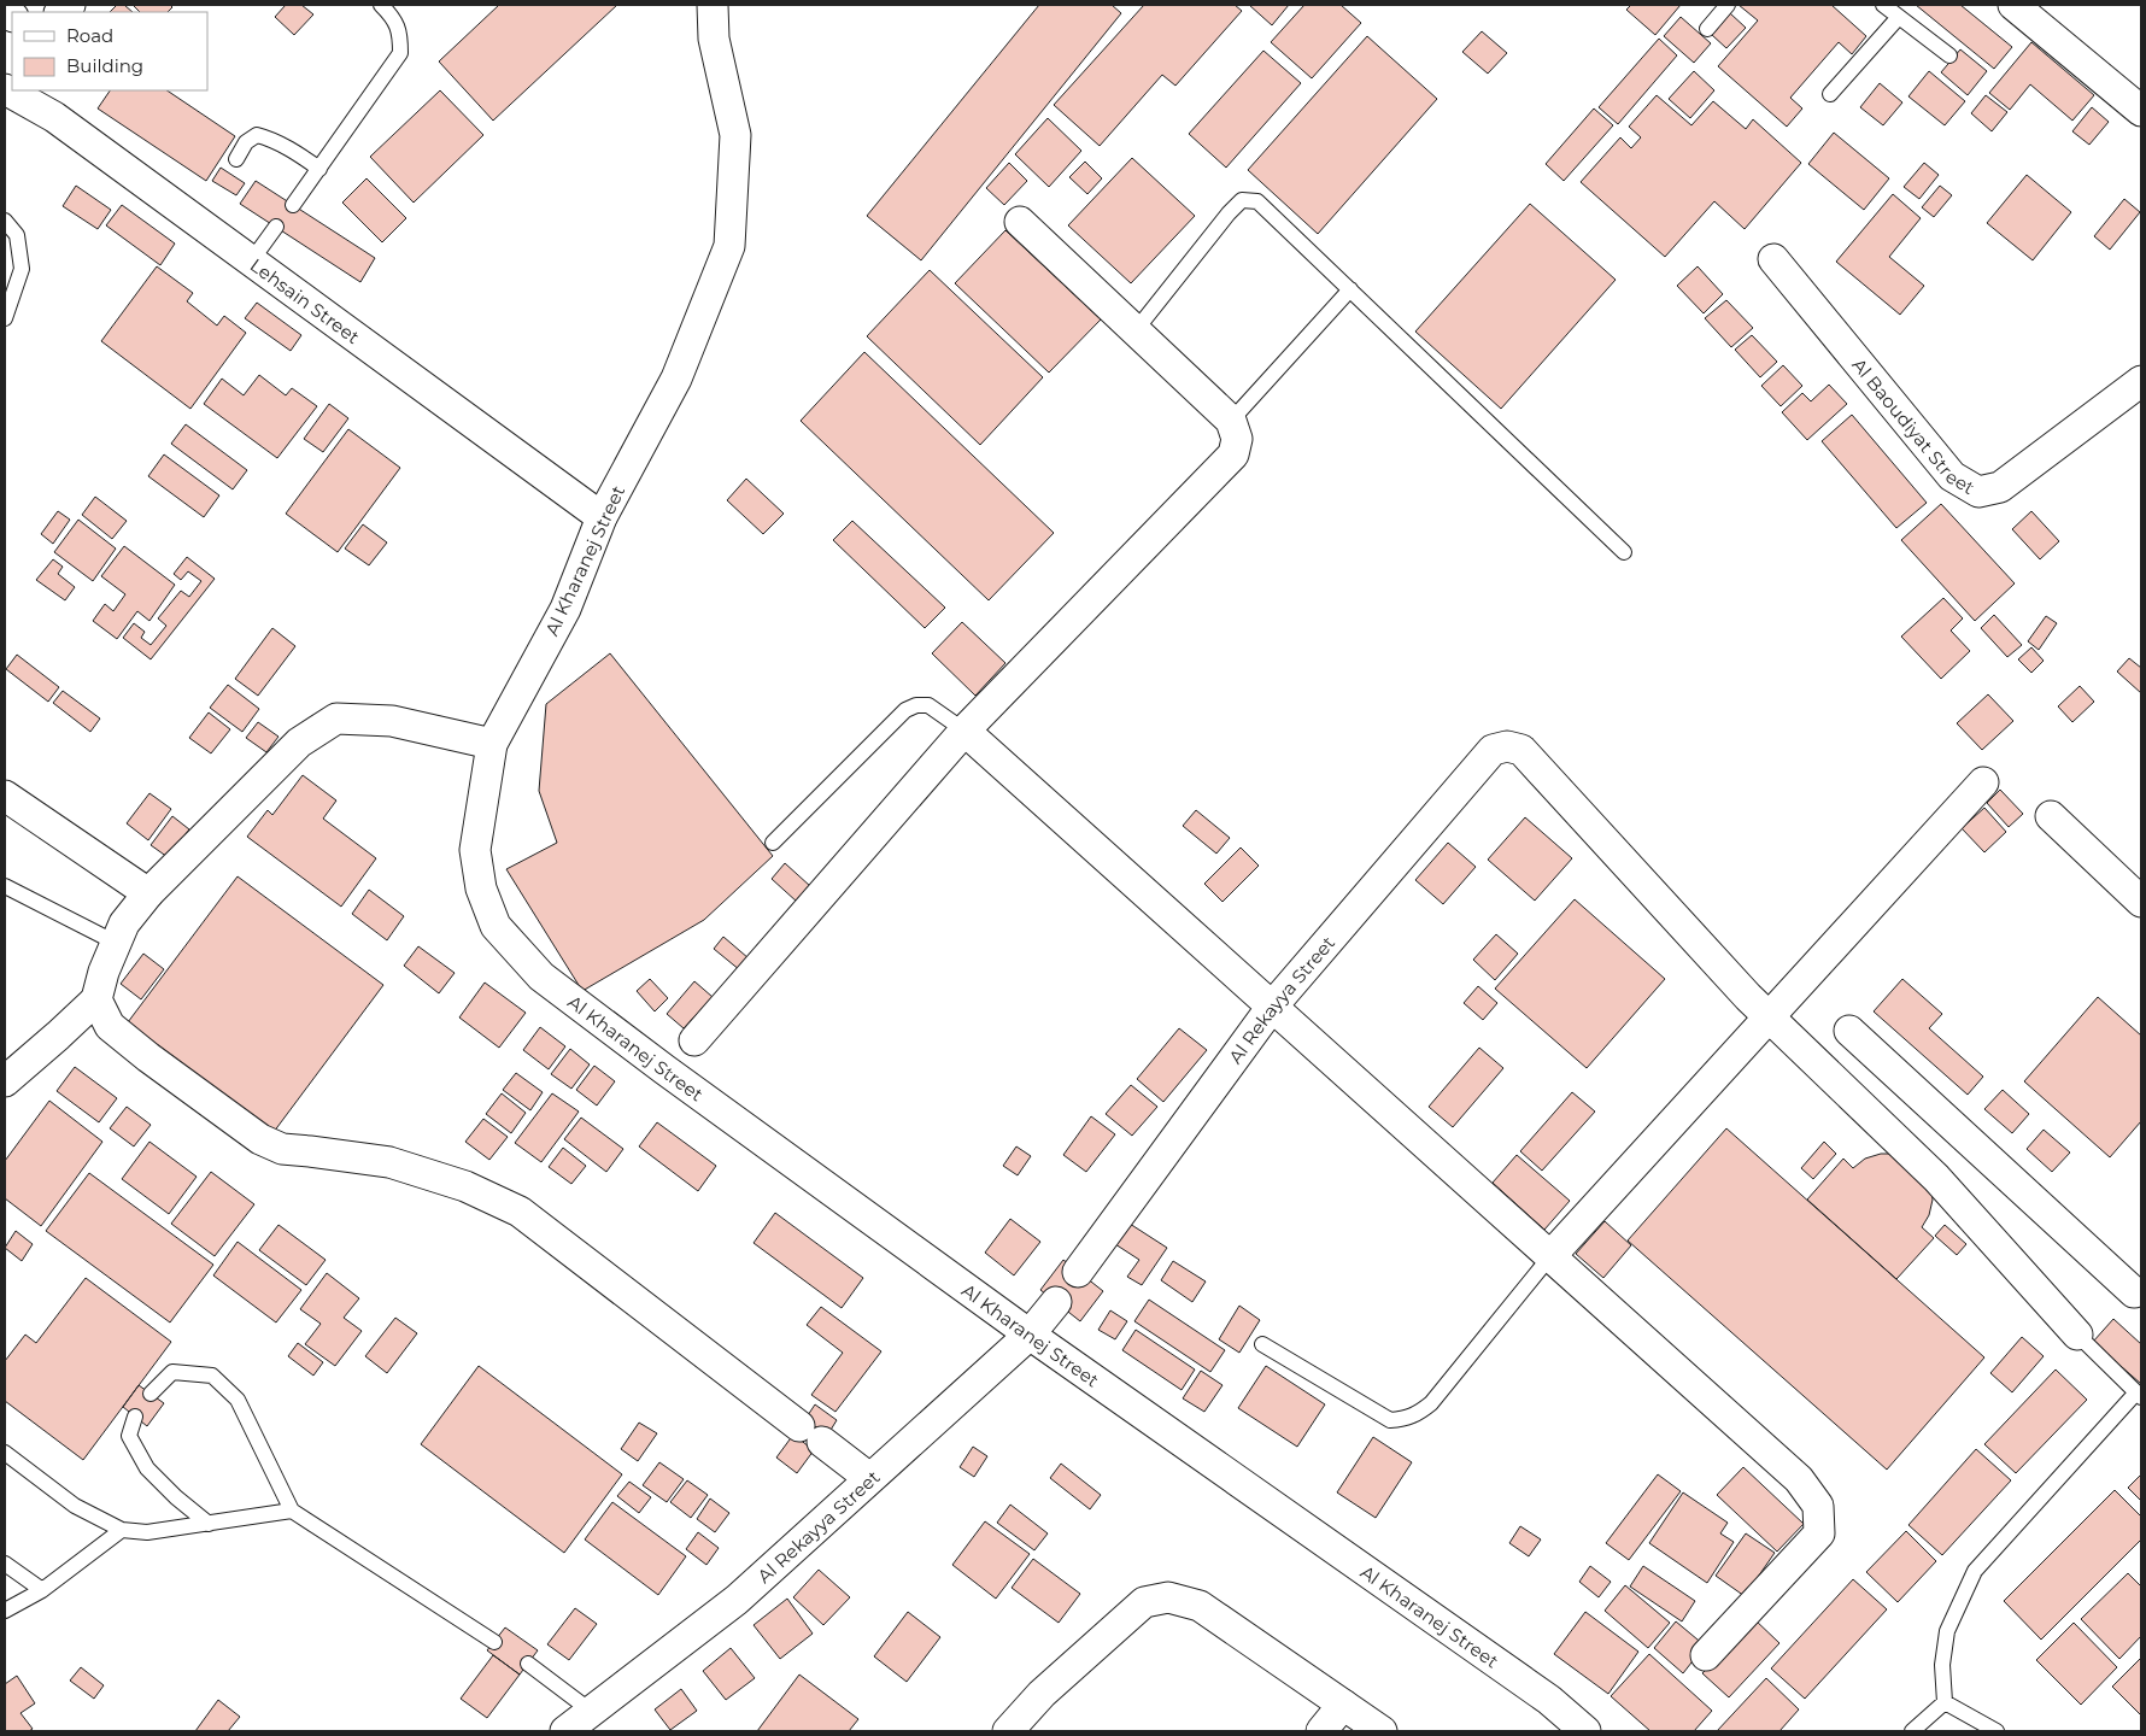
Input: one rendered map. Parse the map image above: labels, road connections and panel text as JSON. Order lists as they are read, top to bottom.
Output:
{
  "streets": {
    "street": [
      "Lehsain Street",
      "Al Baoudiyat Street",
      "Al Kharanej Street",
      "Al Rekayya Street"
    ]
  },
  "crossings": [
    ["Lehsain Street", "Al Kharanej Street"],
    ["Al Kharanej Street", "Al Rekayya Street"]
  ],
  "legend": ["Road", "Building"]
}
